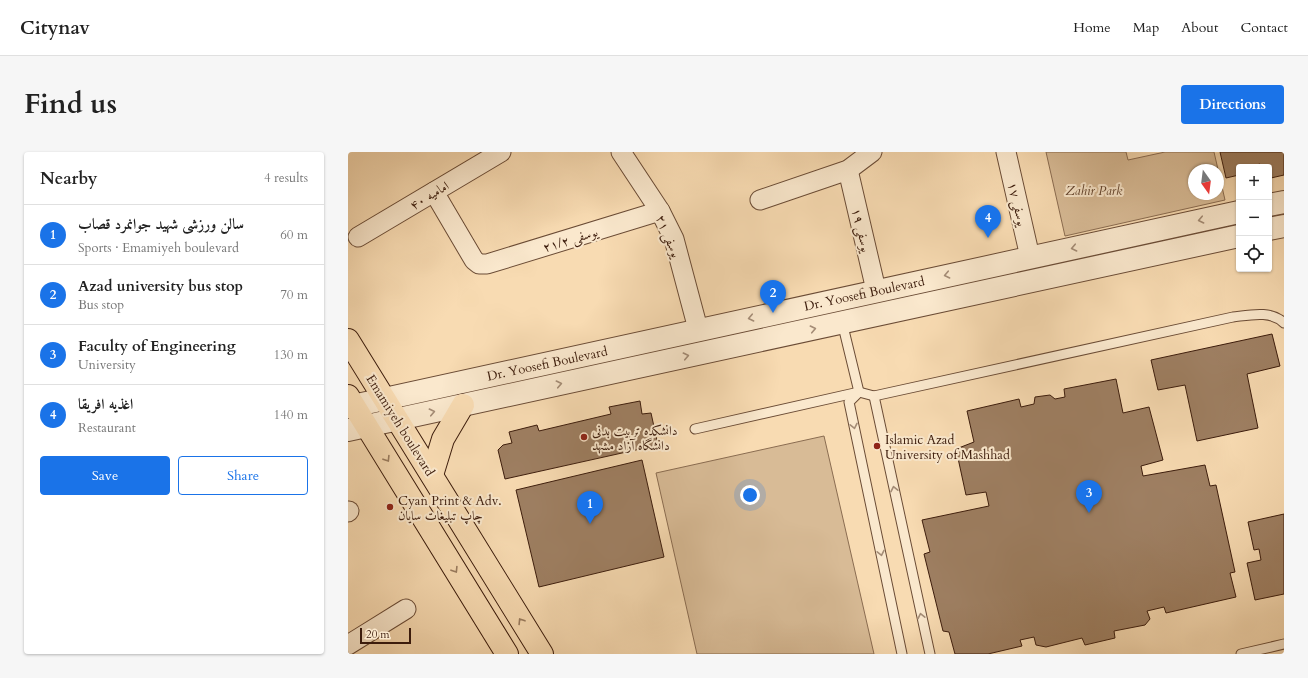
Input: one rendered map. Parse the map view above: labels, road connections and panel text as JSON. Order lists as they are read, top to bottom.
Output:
{
  "streets": {
    "main road": ["Emamiyeh boulevard"],
    "street": [
      "امامیه ۴۰",
      "یوسفی ۱۷",
      "یوسفی ۱۹",
      "یوسفی ۲۱",
      "یوسفی ۲۱/۲",
      "Dr. Yoosefi Boulevard"
    ]
  },
  "crossings": [
    ["امامیه ۴۰", "یوسفی ۲۱/۲"],
    ["یوسفی ۱۷", "Dr. Yoosefi Boulevard"],
    ["یوسفی ۱۹", "Dr. Yoosefi Boulevard"],
    ["یوسفی ۲۱", "یوسفی ۲۱/۲"],
    ["یوسفی ۲۱", "Dr. Yoosefi Boulevard"],
    ["Dr. Yoosefi Boulevard", "Emamiyeh boulevard"]
  ],
  "parks": ["Zahir Park"],
  "places": ["دانشکده تربیت بدنی دانشگاه آزاد مشهد", "Islamic Azad University of Mashhad", "Cyan Print & Adv. چاپ تبلیغات سایان"],
  "scale_bar": "20 m",
  "north": "bottom",
  "page": {
    "header": "Citynav",
    "nav": [
      "Home",
      "Map",
      "About",
      "Contact"
    ],
    "title": "Find us",
    "buttons": [
      "Directions",
      ["Save", "Share"]
    ],
    "heading": ["Nearby", "4 results"],
    "map_buttons": ["+", "−"],
    "list": [
      {
        "mark": "1",
        "name": "سالن ورزشی شهید جوانمرد قصاب",
        "note": "Sports · Emamiyeh boulevard",
        "value": "60 m"
      },
      {
        "mark": "2",
        "name": "Azad university bus stop",
        "note": "Bus stop",
        "value": "70 m"
      },
      {
        "mark": "3",
        "name": "Faculty of Engineering",
        "note": "University",
        "value": "130 m"
      },
      {
        "mark": "4",
        "name": "اغذیه افریقا",
        "note": "Restaurant",
        "value": "140 m"
      }
    ],
    "pins": [
      "4",
      "2",
      "3",
      "1"
    ],
    "scale": "20 m"
  }
}
